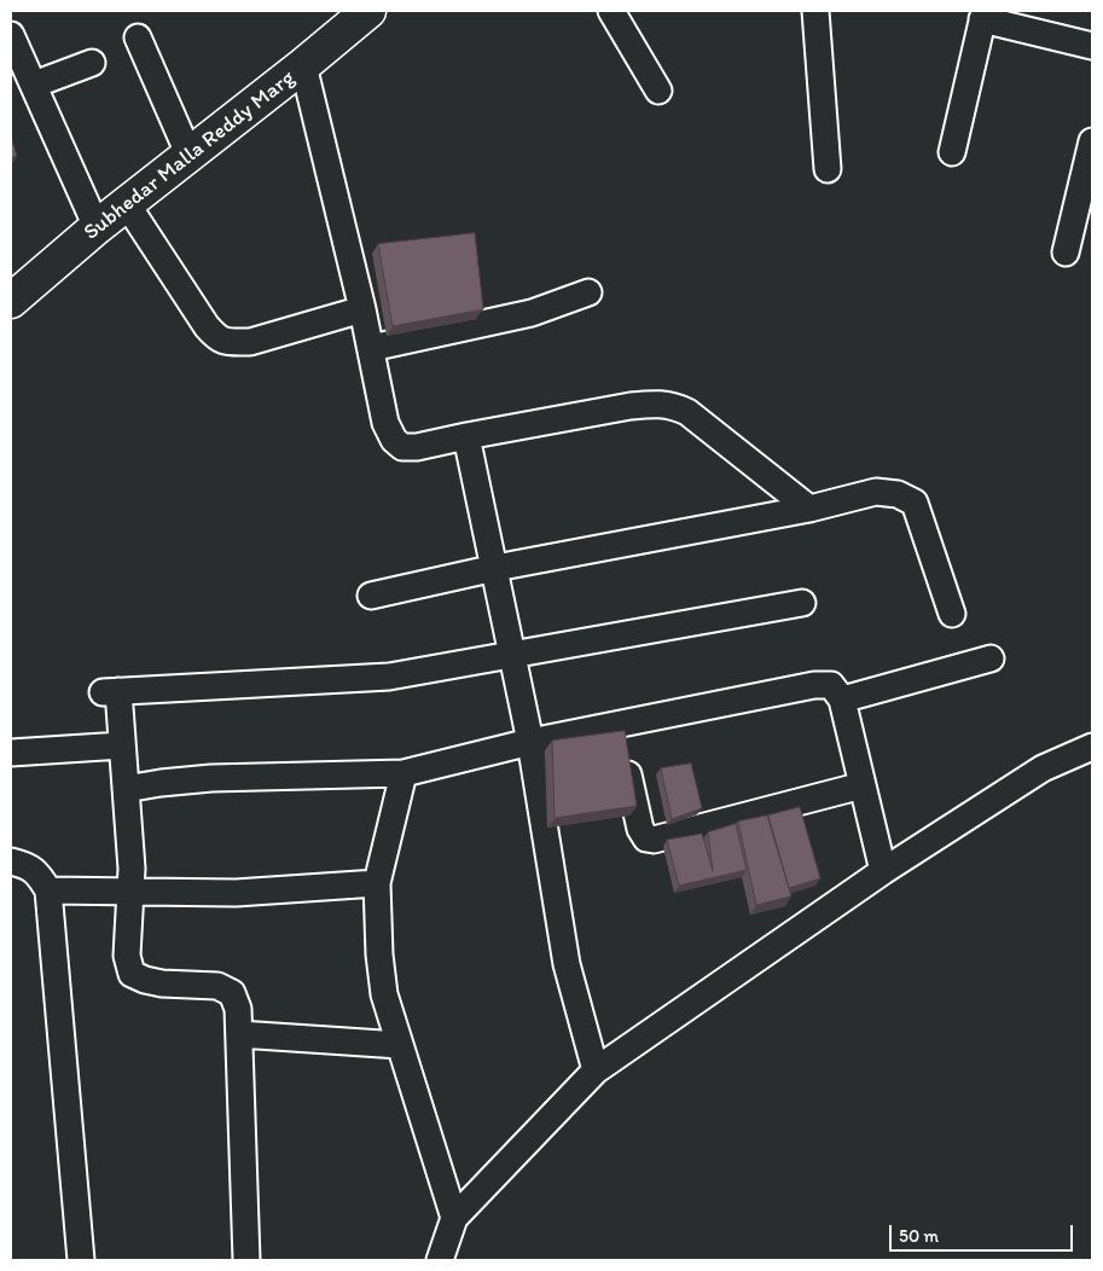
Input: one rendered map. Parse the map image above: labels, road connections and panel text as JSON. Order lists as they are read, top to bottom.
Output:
{
  "streets": {
    "main road": ["Subhedar Malla Reddy Marg"]
  },
  "scale_bar": "50 m"
}
